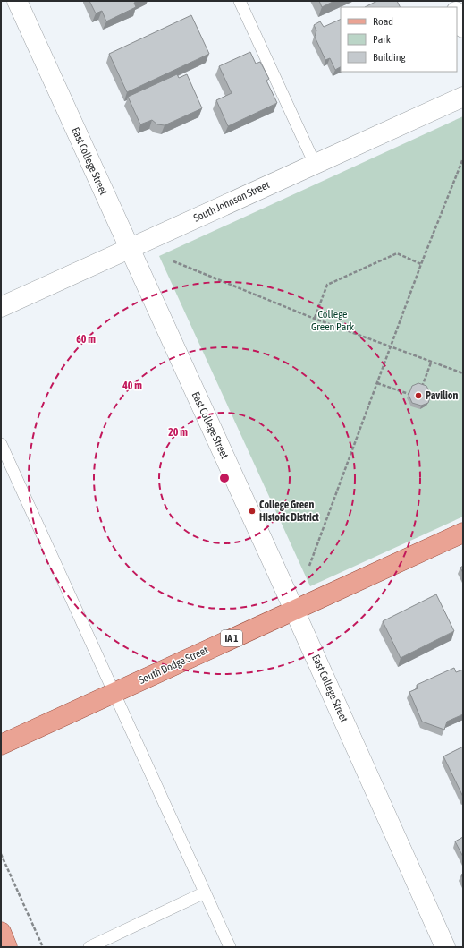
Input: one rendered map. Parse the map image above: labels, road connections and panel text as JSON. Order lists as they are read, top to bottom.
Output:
{
  "streets": {
    "main road": ["IA 1", "South Dodge Street"],
    "street": ["East College Street", "South Johnson Street"]
  },
  "crossings": [
    ["East College Street", "South Johnson Street"],
    ["East College Street", "South Dodge Street"]
  ],
  "parks": ["College Green Park"],
  "places": ["Pavilion", "College Green Historic District"],
  "legend": ["Road", "Park", "Building"],
  "rings": ["60 m", "40 m", "20 m"]
}
